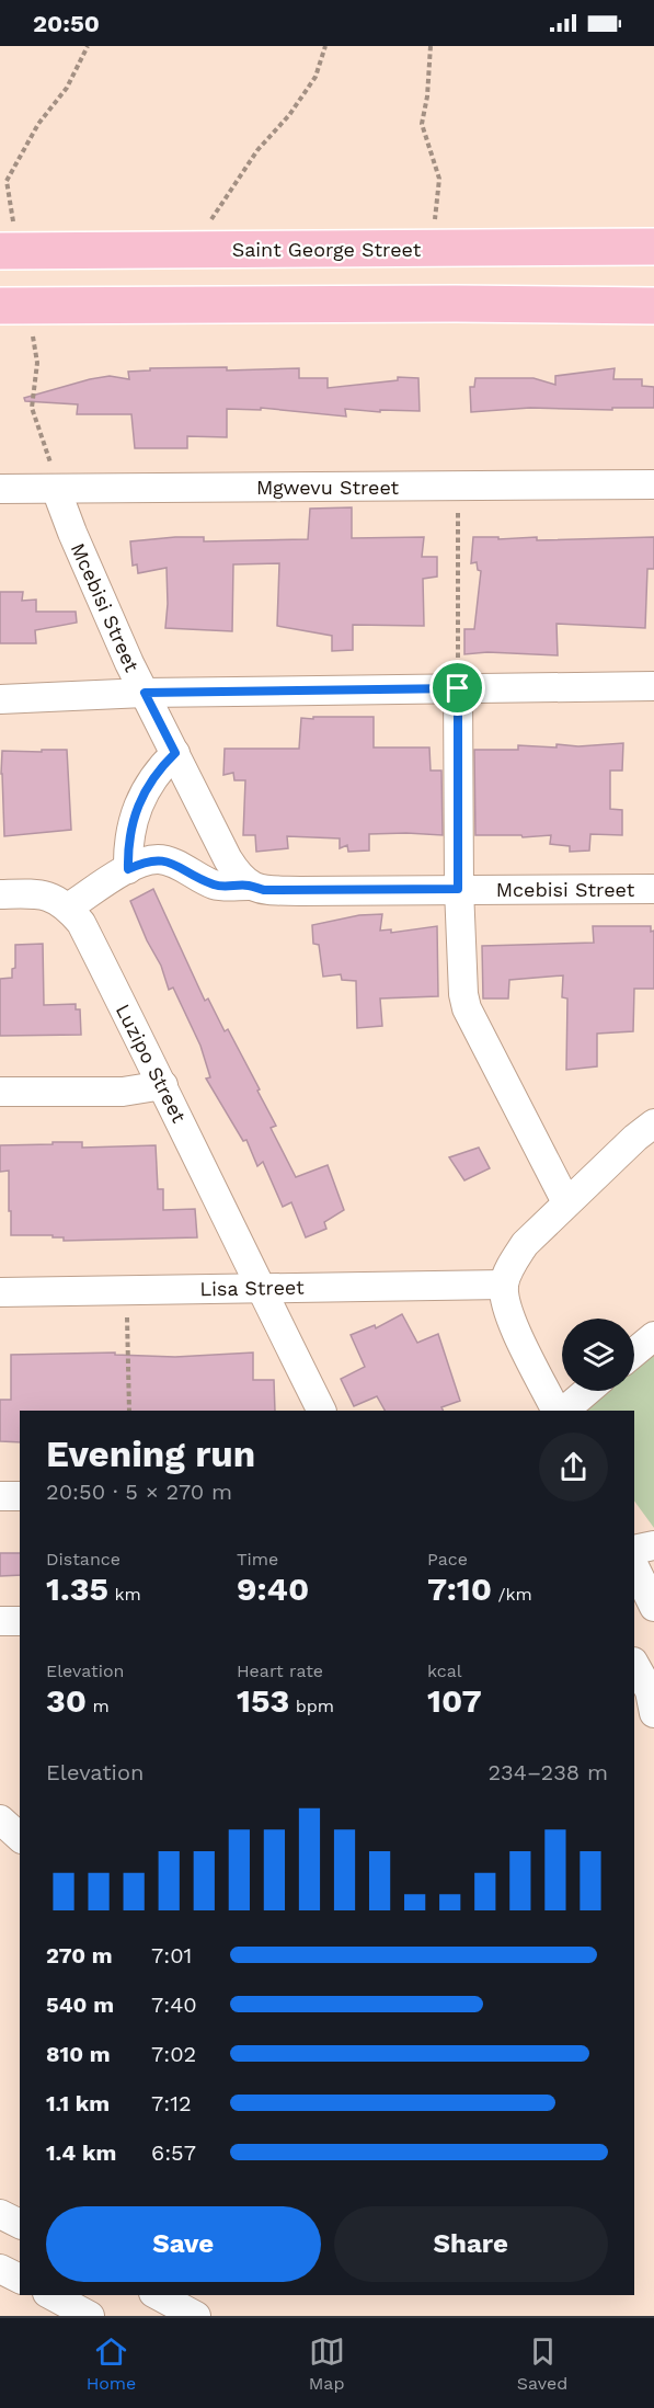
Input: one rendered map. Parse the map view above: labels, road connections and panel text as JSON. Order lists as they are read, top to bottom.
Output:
{
  "streets": {
    "main road": ["Saint George Street"],
    "street": [
      "Mgwevu Street",
      "Mcebisi Street",
      "Luzipo Street",
      "Lisa Street"
    ]
  },
  "crossings": [
    ["Mgwevu Street", "Mcebisi Street"],
    ["Luzipo Street", "Lisa Street"]
  ],
  "page": {
    "status": "20:50",
    "heading": ["Evening run", "20:50 · 5 × 270 m"],
    "stats": [
      ["Distance", "1.35 km"],
      ["Time", "9:40"],
      ["Pace", "7:10 /km"],
      ["Elevation", "30 m"],
      ["Heart rate", "153 bpm"],
      ["kcal", "107"]
    ],
    "chart": ["Elevation", "234–238 m"],
    "list": [
      {
        "name": "270 m",
        "note": "7:01"
      },
      {
        "name": "540 m",
        "note": "7:40"
      },
      {
        "name": "810 m",
        "note": "7:02"
      },
      {
        "name": "1.1 km",
        "note": "7:12"
      },
      {
        "name": "1.4 km",
        "note": "6:57"
      }
    ],
    "buttons": ["Save", "Share"],
    "tabs": ["Home", "Map", "Saved"]
  }
}
